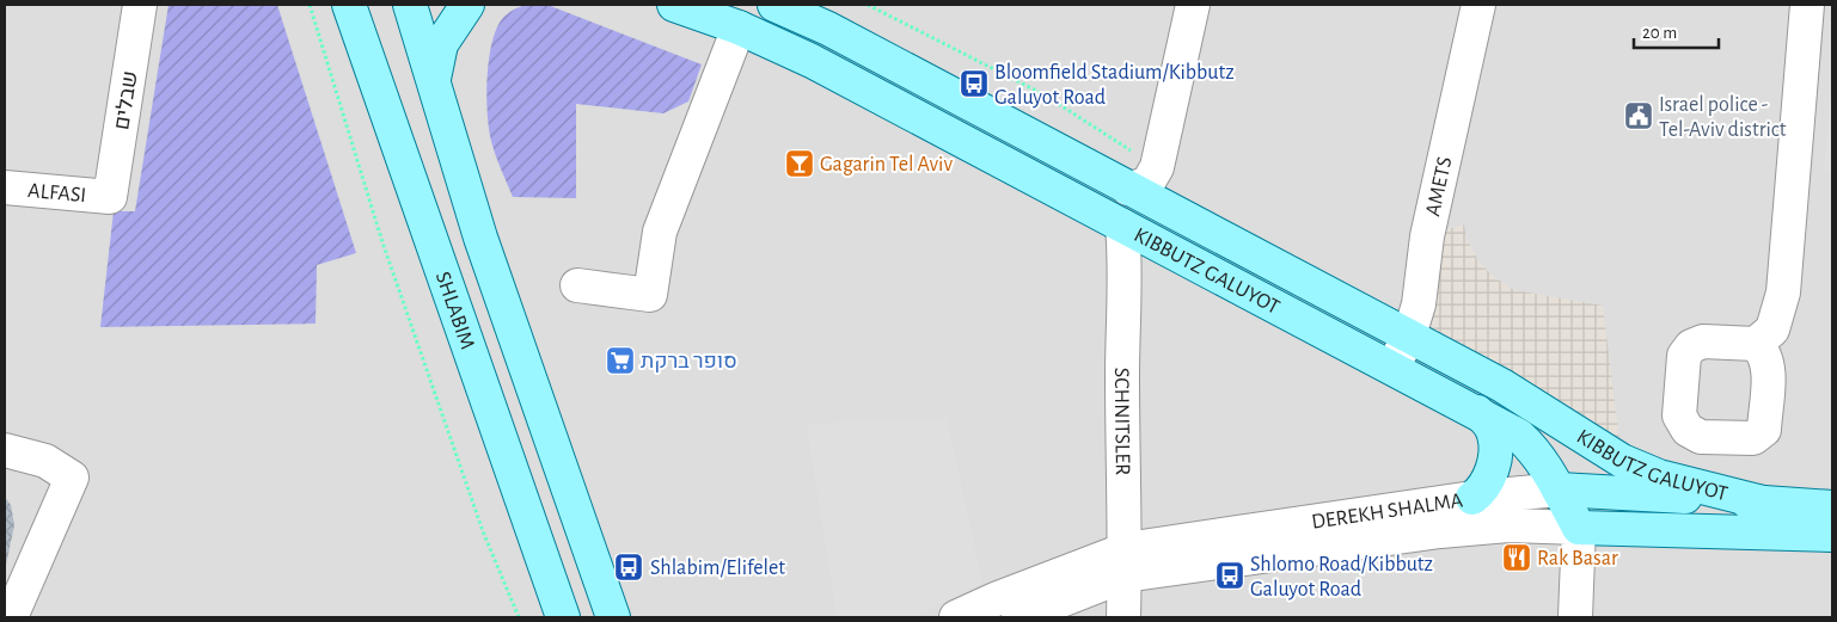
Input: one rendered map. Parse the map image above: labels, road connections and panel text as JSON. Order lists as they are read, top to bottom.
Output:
{
  "streets": {
    "main road": ["KIBBUTZ GALUYOT", "SHLABIM", "DEREKH SHALMA"],
    "street": [
      "שבלים",
      "AMETS",
      "ALFASI",
      "SCHNITSLER"
    ]
  },
  "crossings": [
    ["שבלים", "ALFASI"],
    ["AMETS", "KIBBUTZ GALUYOT"],
    ["KIBBUTZ GALUYOT", "SCHNITSLER"],
    ["KIBBUTZ GALUYOT", "DEREKH SHALMA"],
    ["SCHNITSLER", "DEREKH SHALMA"]
  ],
  "places": {
    "bus stop": ["Bloomfield Stadium/Kibbutz Galuyot Road", "Shlabim/Elifelet", "Shlomo Road/Kibbutz Galuyot Road"],
    "public building": ["Israel police - Tel-Aviv district"],
    "bar": ["Gagarin Tel Aviv"],
    "supermarket": ["סופר ברקת"],
    "restaurant": ["Rak Basar"]
  },
  "scale_bar": "20 m"
}
